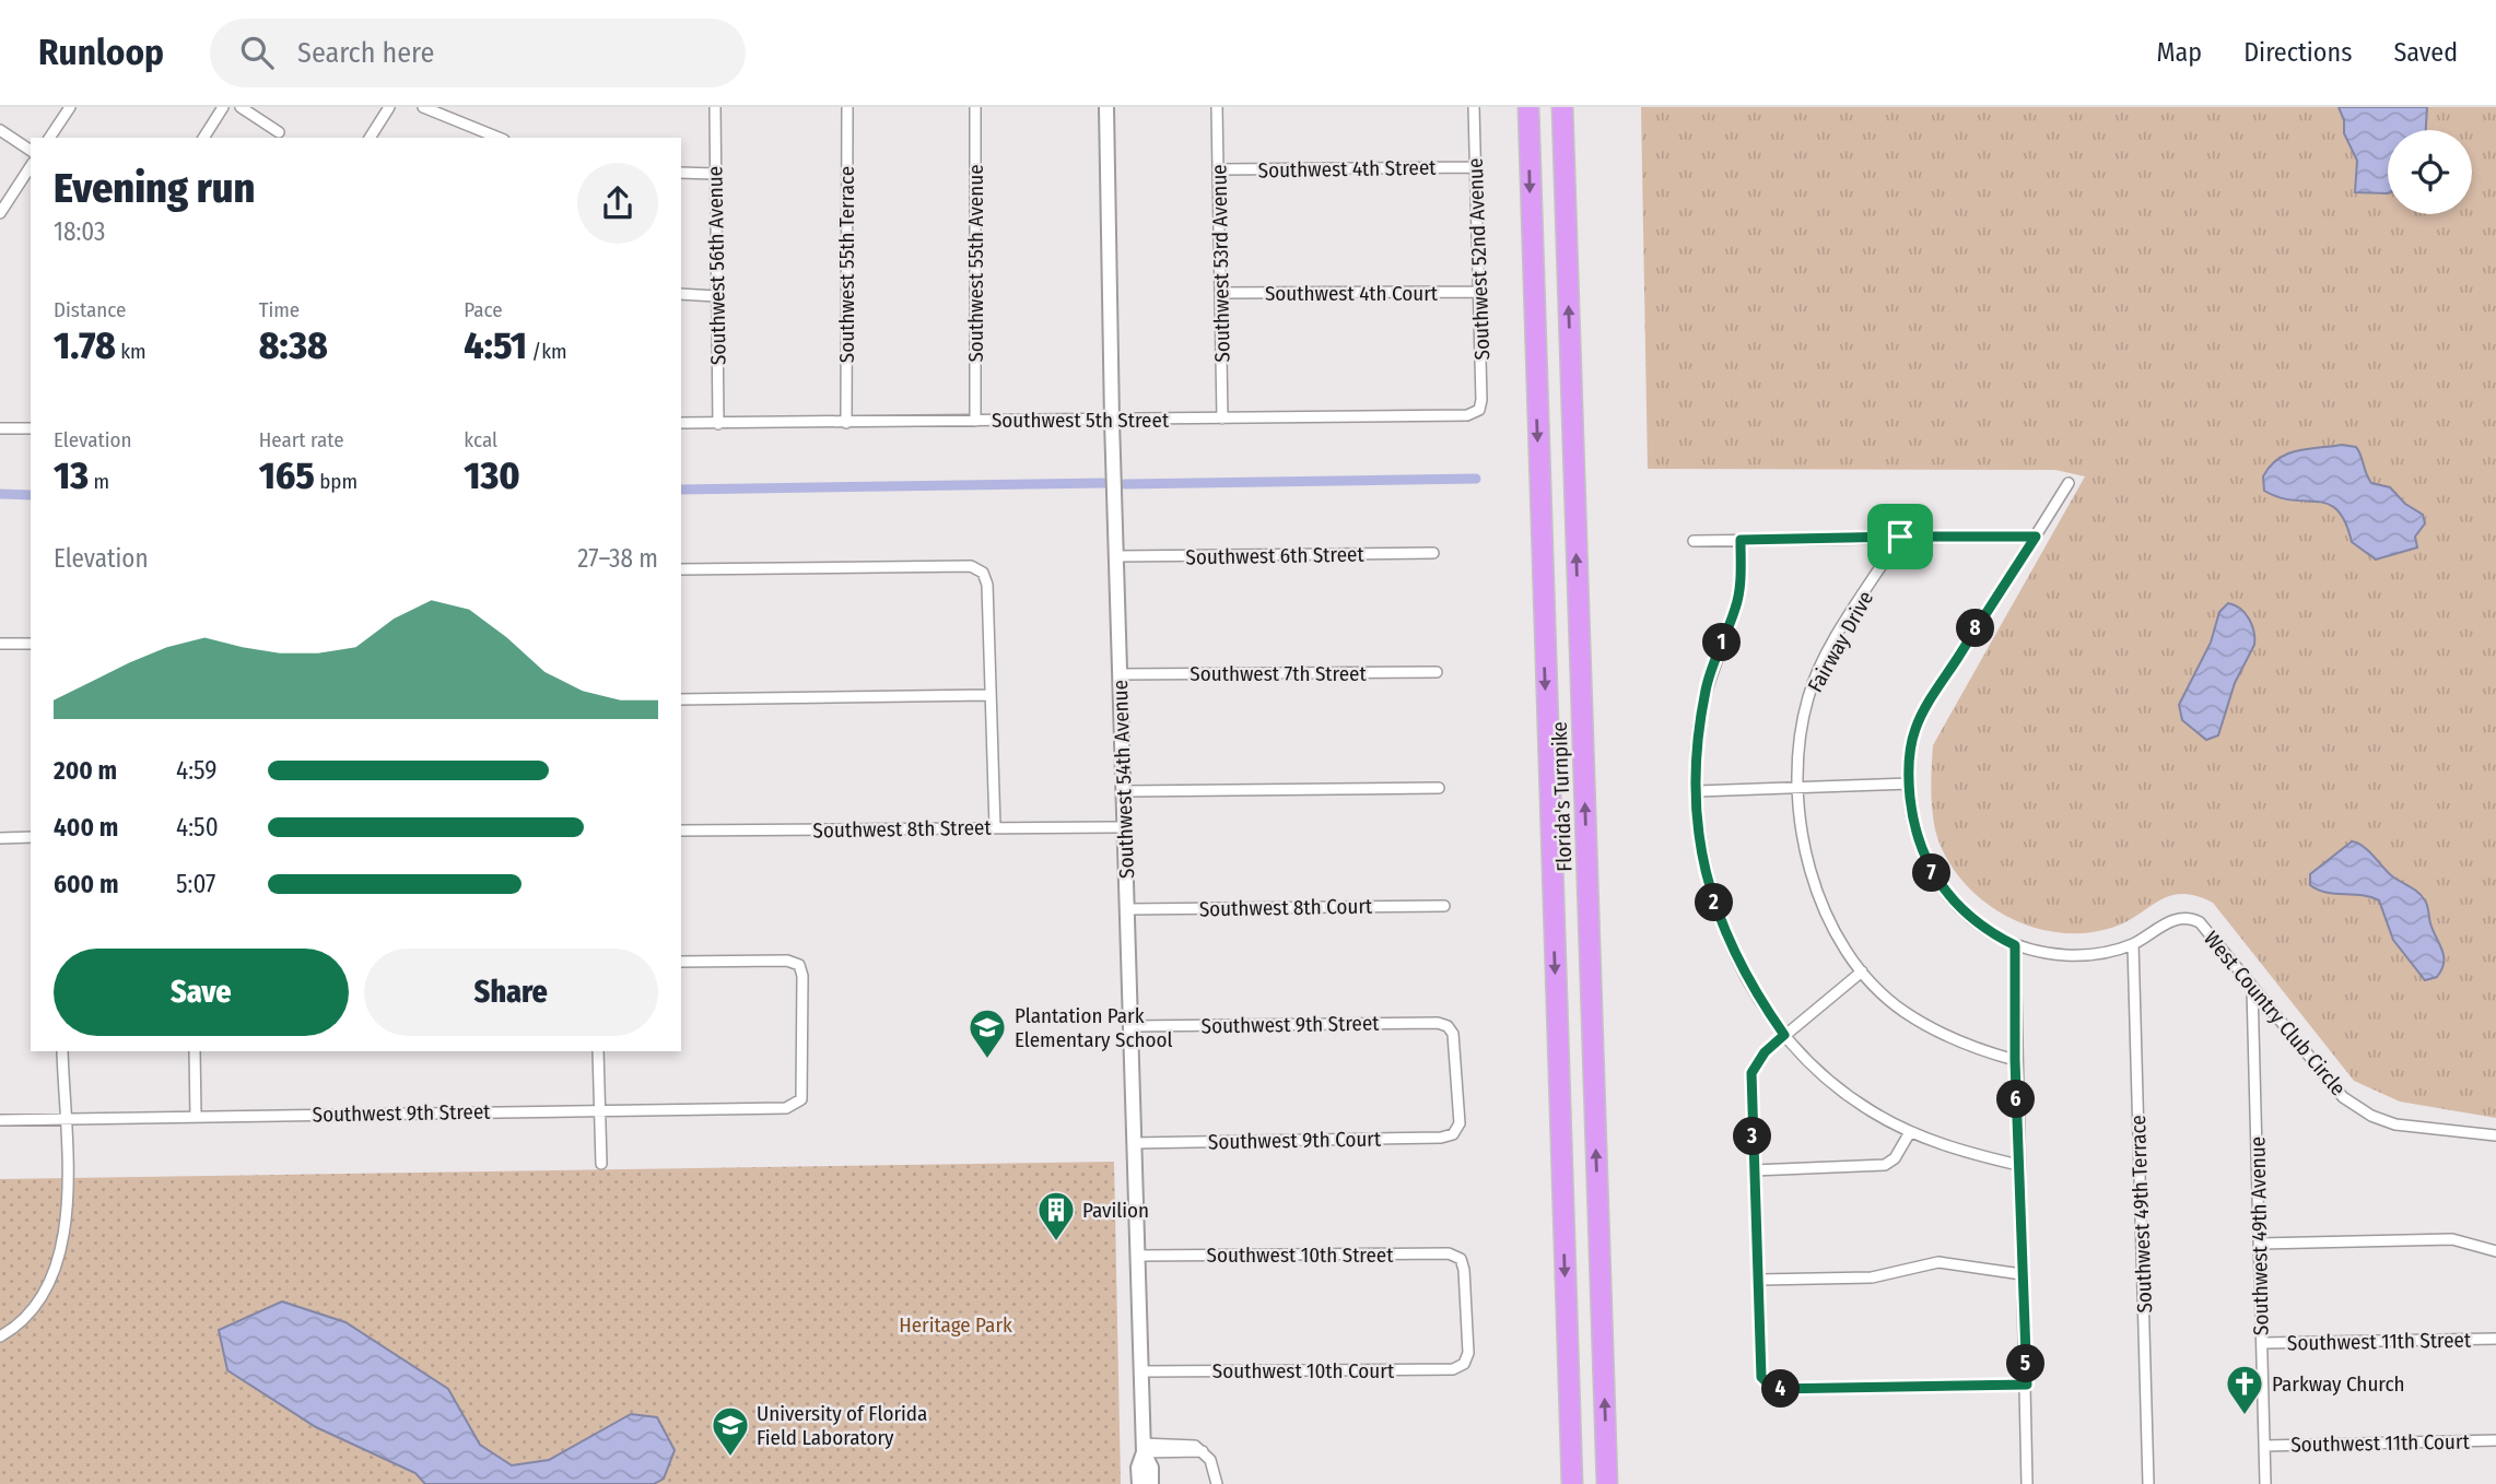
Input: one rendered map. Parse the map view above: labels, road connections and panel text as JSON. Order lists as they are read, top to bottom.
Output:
{
  "streets": {
    "highway": ["Florida's Turnpike"],
    "street": [
      "Southwest 4th Street",
      "Southwest 52nd Avenue",
      "Southwest 55th Avenue",
      "Southwest 53rd Avenue",
      "Southwest 55th Terrace",
      "Southwest 56th Avenue",
      "Southwest 4th Court",
      "Southwest 5th Street",
      "Southwest 6th Street",
      "Fairway Drive",
      "Southwest 7th Street",
      "Southwest 54th Avenue",
      "Southwest 8th Street",
      "Southwest 8th Court",
      "West Country Club Circle",
      "Southwest 9th Street",
      "Southwest 9th Court",
      "Southwest 49th Terrace",
      "Southwest 49th Avenue",
      "Southwest 10th Street",
      "Southwest 11th Street",
      "Southwest 10th Court",
      "Southwest 11th Court"
    ]
  },
  "crossings": [
    ["Southwest 4th Street", "Southwest 52nd Avenue"],
    ["Southwest 4th Street", "Southwest 53rd Avenue"],
    ["Southwest 52nd Avenue", "Southwest 4th Court"],
    ["Southwest 52nd Avenue", "Southwest 5th Street"],
    ["Southwest 55th Avenue", "Southwest 5th Street"],
    ["Southwest 53rd Avenue", "Southwest 4th Court"],
    ["Southwest 53rd Avenue", "Southwest 5th Street"],
    ["Southwest 55th Terrace", "Southwest 5th Street"],
    ["Southwest 56th Avenue", "Southwest 5th Street"],
    ["Southwest 5th Street", "Southwest 54th Avenue"],
    ["Southwest 6th Street", "Southwest 54th Avenue"],
    ["Southwest 7th Street", "Southwest 54th Avenue"],
    ["Southwest 54th Avenue", "Southwest 8th Street"],
    ["Southwest 54th Avenue", "Southwest 8th Court"],
    ["Southwest 54th Avenue", "Southwest 9th Street"],
    ["Southwest 54th Avenue", "Southwest 9th Court"],
    ["Southwest 54th Avenue", "Southwest 10th Street"],
    ["Southwest 54th Avenue", "Southwest 10th Court"],
    ["West Country Club Circle", "Southwest 49th Terrace"],
    ["West Country Club Circle", "Southwest 49th Avenue"],
    ["Southwest 9th Street", "Southwest 9th Court"],
    ["Southwest 49th Avenue", "Southwest 11th Street"],
    ["Southwest 49th Avenue", "Southwest 11th Court"],
    ["Southwest 10th Street", "Southwest 10th Court"]
  ],
  "parks": ["Heritage Park"],
  "places": {
    "school or university": ["Plantation Park Elementary School", "University of Florida Field Laboratory"],
    "building": ["Pavilion"],
    "church": ["Parkway Church"]
  },
  "page": {
    "header": "Runloop",
    "search": "Search here",
    "nav": ["Map", "Directions", "Saved"],
    "heading": ["Evening run", "18:03"],
    "stats": [
      ["Distance", "1.78 km"],
      ["Time", "8:38"],
      ["Pace", "4:51 /km"],
      ["Elevation", "13 m"],
      ["Heart rate", "165 bpm"],
      ["kcal", "130"]
    ],
    "chart": ["Elevation", "27–38 m"],
    "pins": [
      "8",
      "1",
      "7",
      "2",
      "6",
      "3",
      "5",
      "4"
    ],
    "list": [
      {
        "name": "200 m",
        "note": "4:59"
      },
      {
        "name": "400 m",
        "note": "4:50"
      },
      {
        "name": "600 m",
        "note": "5:07"
      }
    ],
    "buttons": ["Save", "Share"]
  }
}
